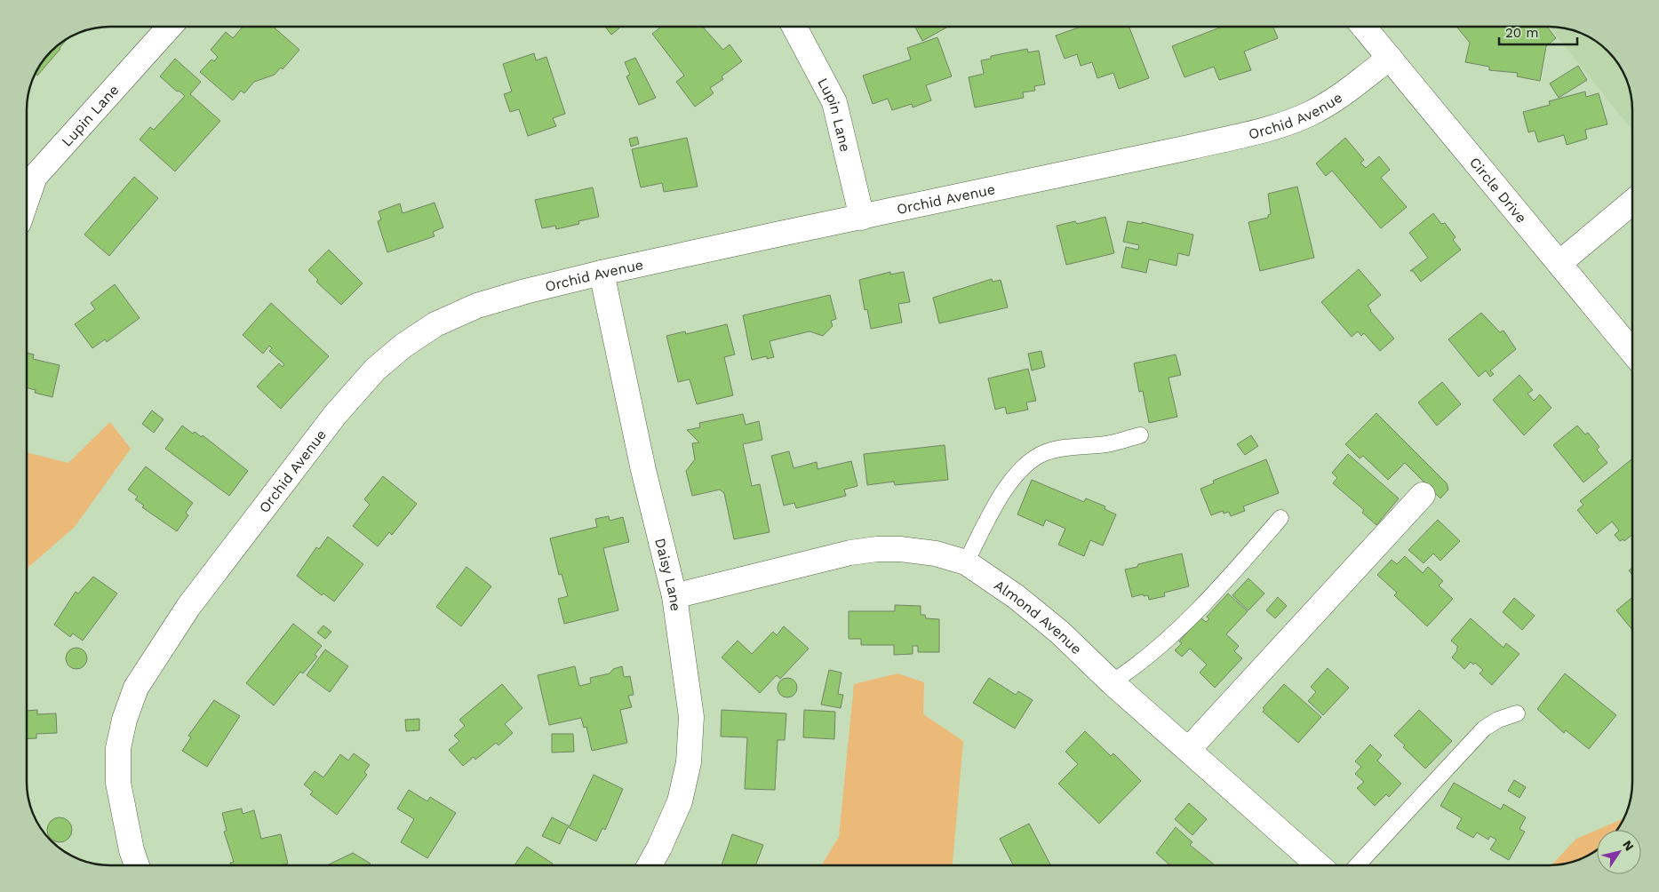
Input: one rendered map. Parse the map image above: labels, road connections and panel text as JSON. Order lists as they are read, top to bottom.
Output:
{
  "streets": {
    "street": [
      "Orchid Avenue",
      "Lupin Lane",
      "Circle Drive",
      "Daisy Lane",
      "Almond Avenue"
    ]
  },
  "crossings": [
    ["Orchid Avenue", "Lupin Lane"],
    ["Orchid Avenue", "Circle Drive"],
    ["Orchid Avenue", "Daisy Lane"],
    ["Daisy Lane", "Almond Avenue"]
  ],
  "scale_bar": "20 m",
  "north": "top right"
}
